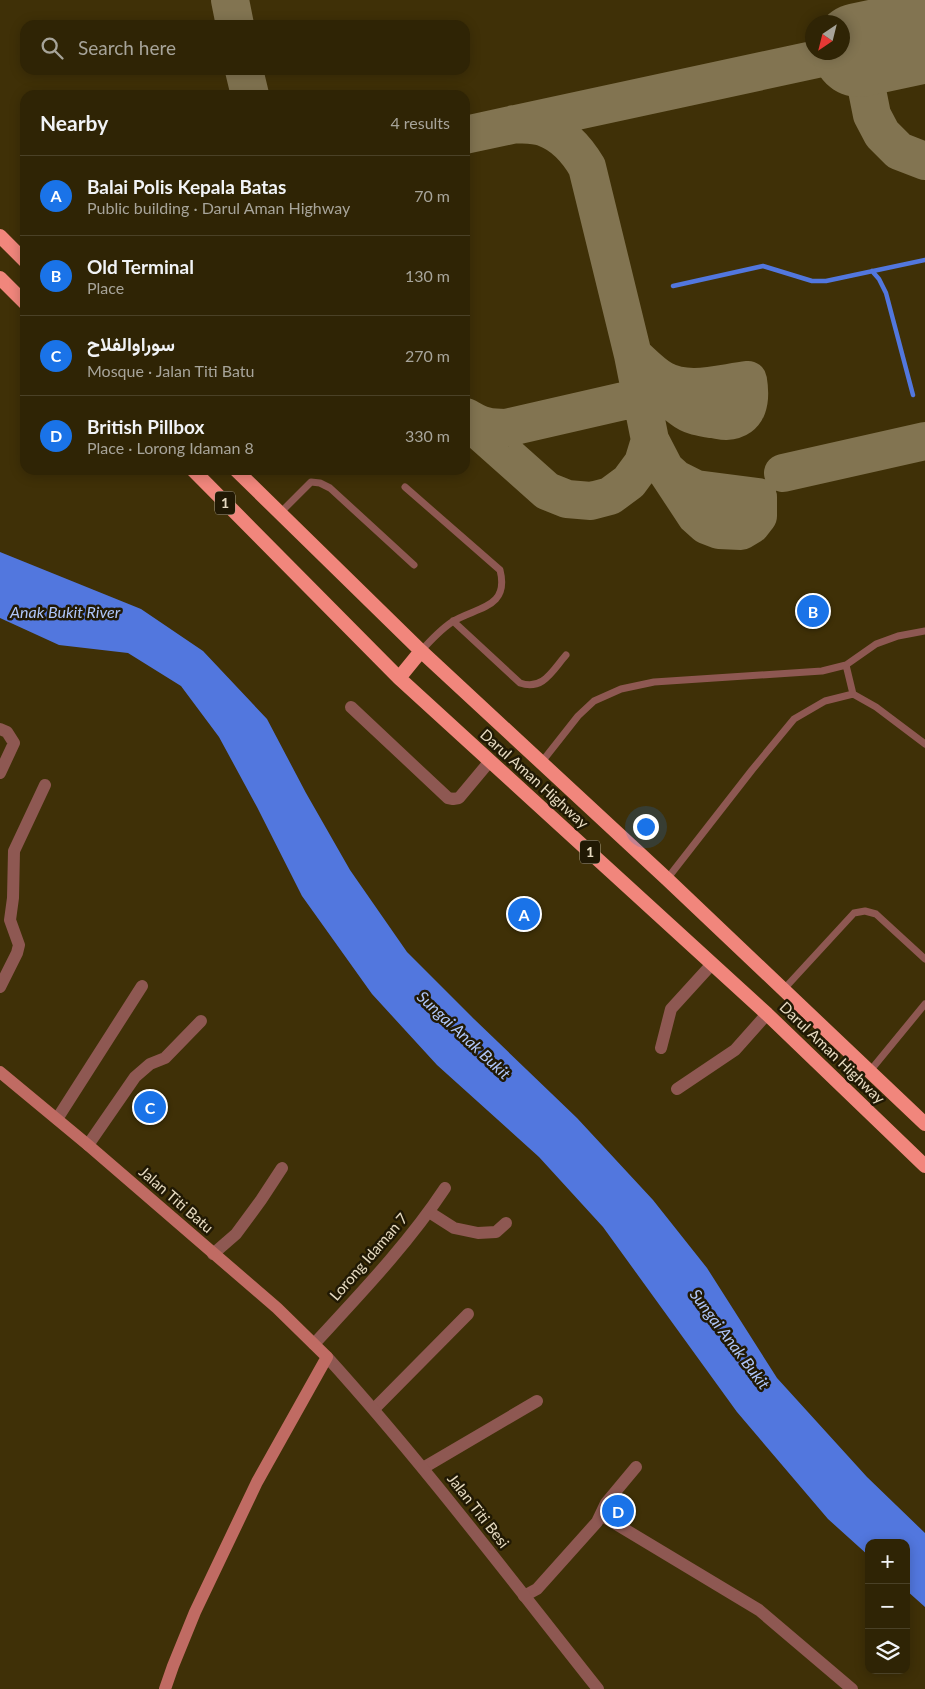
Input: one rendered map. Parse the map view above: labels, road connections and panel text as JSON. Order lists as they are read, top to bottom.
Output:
{
  "streets": {
    "highway": ["1", "Darul Aman Highway"],
    "main road": ["Jalan Titi Batu"],
    "street": ["Lorong Idaman 7", "Jalan Titi Besi"]
  },
  "crossings": [
    ["Jalan Titi Batu", "Lorong Idaman 7"],
    ["Jalan Titi Batu", "Jalan Titi Besi"]
  ],
  "water": ["Anak Bukit River", "Sungai Anak Bukit"],
  "north": "bottom left",
  "page": {
    "search": "Search here",
    "heading": ["Nearby", "4 results"],
    "list": [
      {
        "mark": "A",
        "name": "Balai Polis Kepala Batas",
        "note": "Public building · Darul Aman Highway",
        "value": "70 m"
      },
      {
        "mark": "B",
        "name": "Old Terminal",
        "note": "Place",
        "value": "130 m"
      },
      {
        "mark": "C",
        "name": "سوراوالفلاح",
        "note": "Mosque · Jalan Titi Batu",
        "value": "270 m"
      },
      {
        "mark": "D",
        "name": "British Pillbox",
        "note": "Place · Lorong Idaman 8",
        "value": "330 m"
      }
    ],
    "pins": [
      "B",
      "A",
      "C",
      "D"
    ],
    "map_buttons": ["+", "−"]
  }
}
